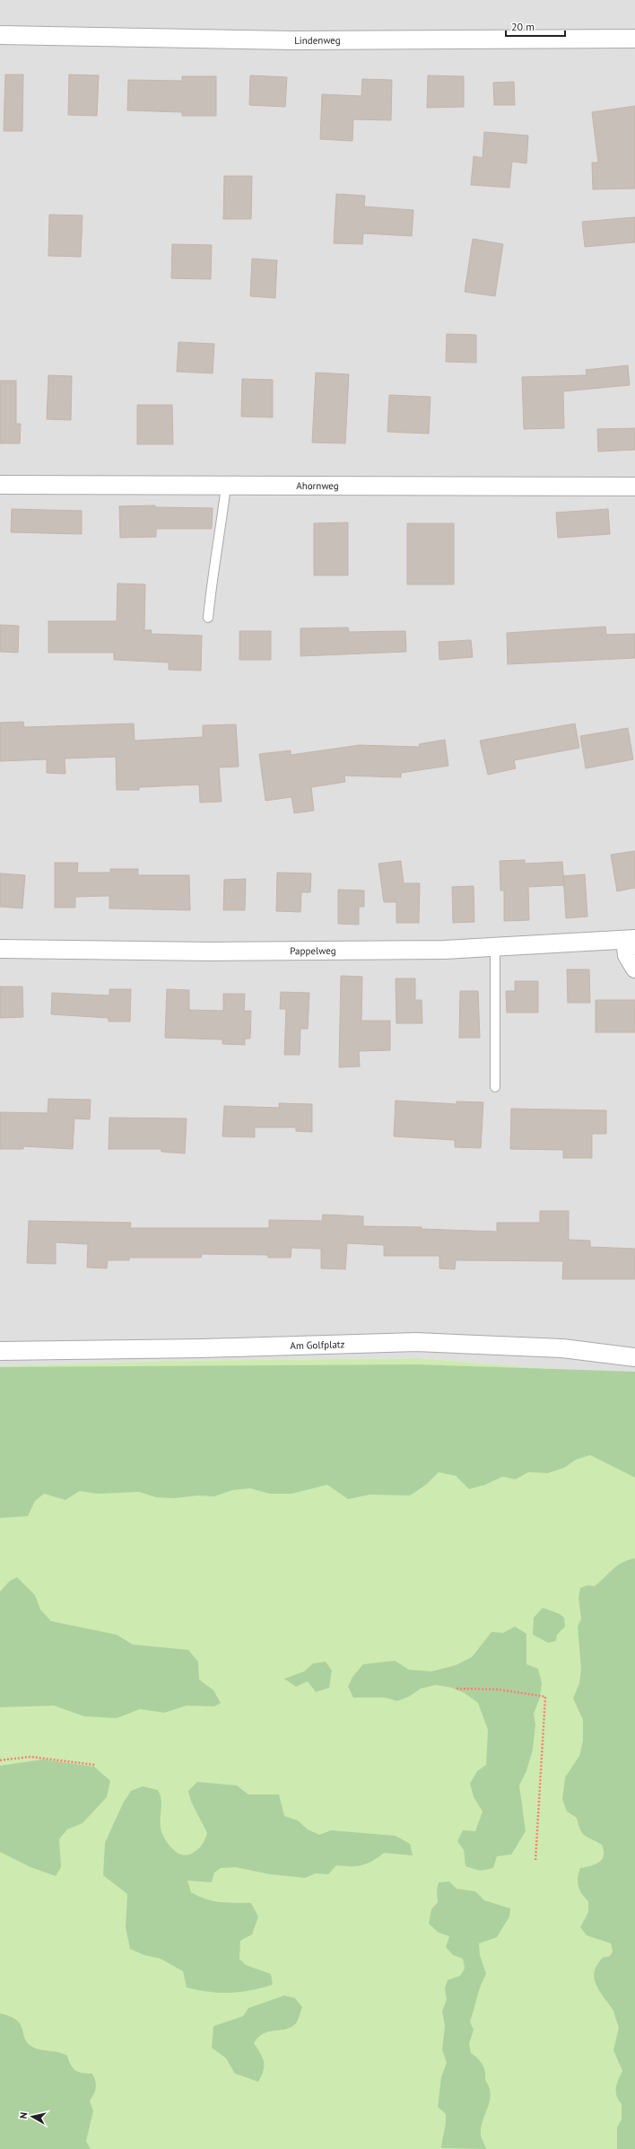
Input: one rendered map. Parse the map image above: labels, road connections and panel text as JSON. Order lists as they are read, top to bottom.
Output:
{
  "streets": {
    "street": [
      "Lindenweg",
      "Ahornweg",
      "Pappelweg",
      "Am Golfplatz"
    ]
  },
  "scale_bar": "20 m",
  "north": "left"
}
